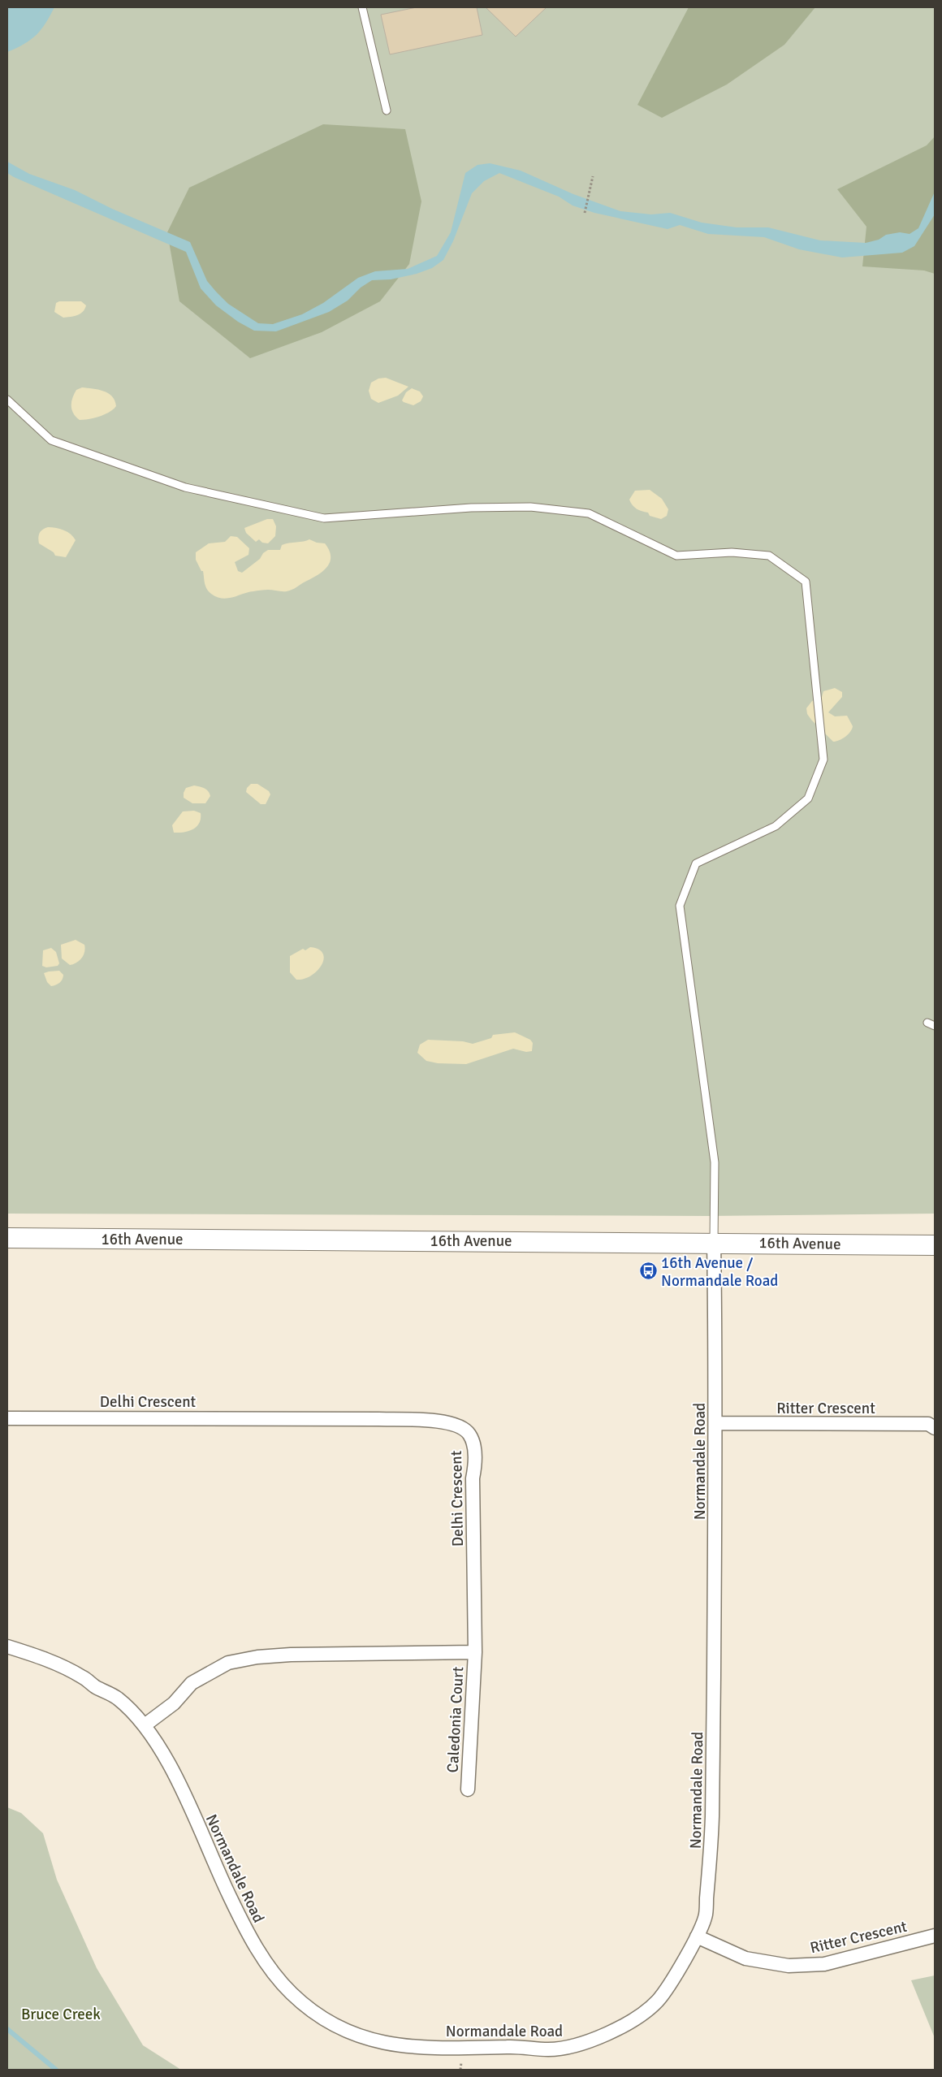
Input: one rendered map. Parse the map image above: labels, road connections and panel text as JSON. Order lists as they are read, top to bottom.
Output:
{
  "streets": {
    "main road": ["16th Avenue"],
    "street": [
      "Delhi Crescent",
      "Ritter Crescent",
      "Normandale Road",
      "Caledonia Court"
    ]
  },
  "crossings": [
    ["16th Avenue", "Normandale Road"],
    ["Delhi Crescent", "Caledonia Court"],
    ["Ritter Crescent", "Normandale Road"]
  ],
  "parks": ["Bruce Creek"],
  "places": {
    "bus stop": ["16th Avenue / Normandale Road"]
  }
}
